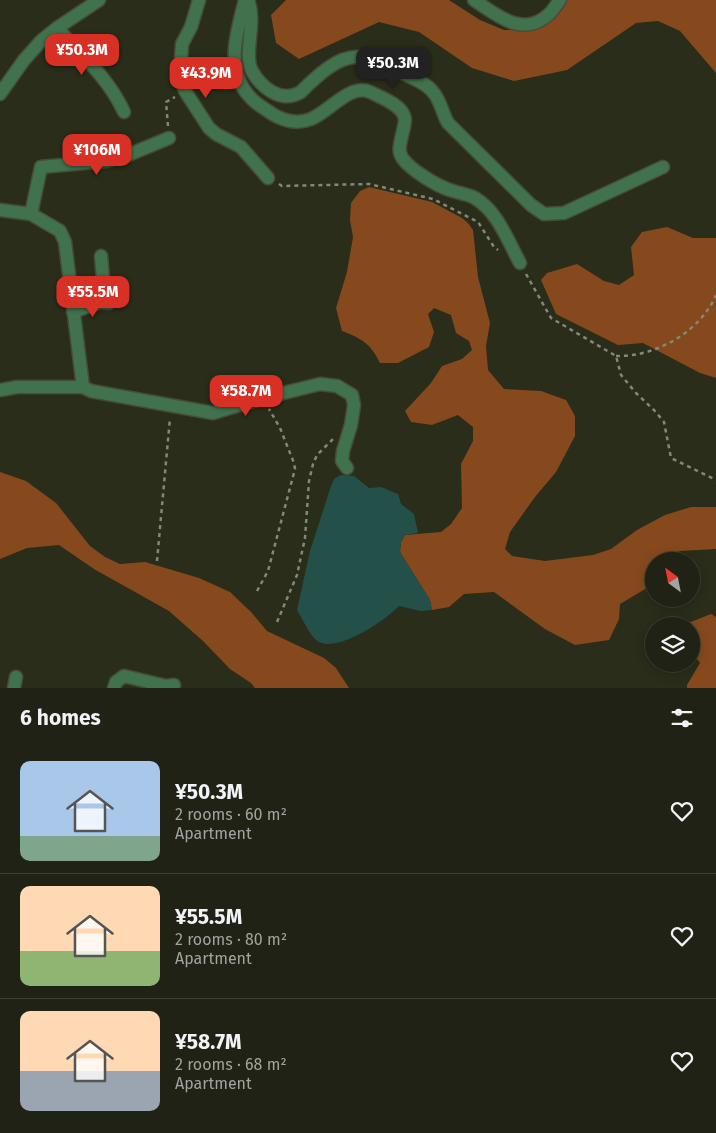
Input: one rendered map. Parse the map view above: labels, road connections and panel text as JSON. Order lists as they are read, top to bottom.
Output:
{
  "north": "top left",
  "page": {
    "price": [
      "¥50.3M",
      "¥50.3M",
      "¥43.9M",
      "¥106M",
      "¥55.5M",
      "¥58.7M"
    ],
    "heading": "6 homes",
    "list": [
      {
        "name": "¥50.3M",
        "note": "2 rooms · 60 m² · Apartment"
      },
      {
        "name": "¥55.5M",
        "note": "2 rooms · 80 m² · Apartment"
      },
      {
        "name": "¥58.7M",
        "note": "2 rooms · 68 m² · Apartment"
      }
    ]
  }
}
